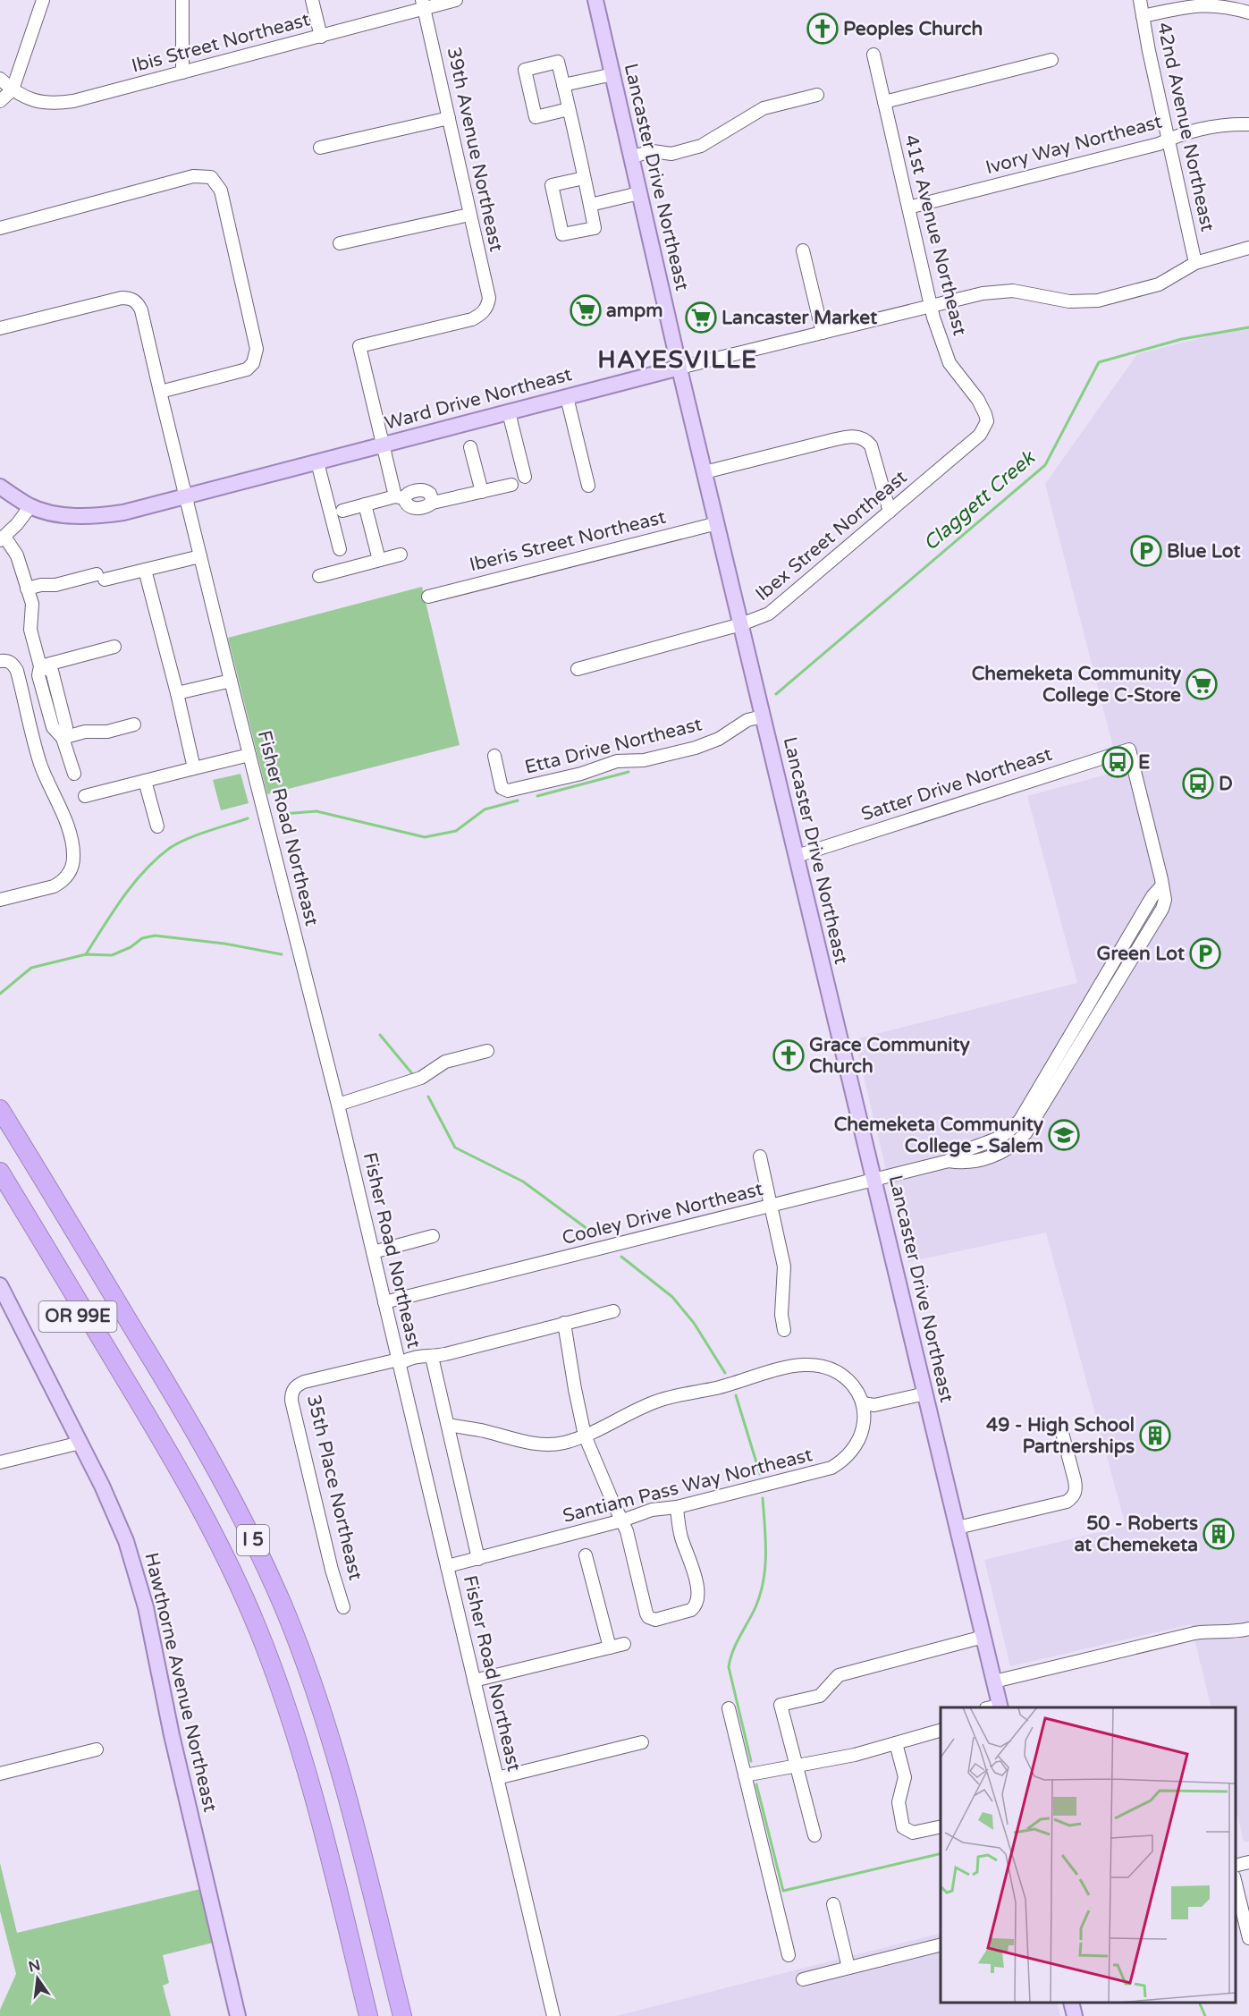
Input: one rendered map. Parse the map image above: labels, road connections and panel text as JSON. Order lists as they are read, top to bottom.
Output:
{
  "streets": {
    "highway": ["OR 99E", "I 5"],
    "main road": ["Lancaster Drive Northeast", "Ward Drive Northeast", "Hawthorne Avenue Northeast"],
    "street": [
      "Ibis Street Northeast",
      "42nd Avenue Northeast",
      "Ivory Way Northeast",
      "39th Avenue Northeast",
      "41st Avenue Northeast",
      "Ibex Street Northeast",
      "Iberis Street Northeast",
      "Etta Drive Northeast",
      "Satter Drive Northeast",
      "Fisher Road Northeast",
      "Cooley Drive Northeast",
      "Santiam Pass Way Northeast",
      "35th Place Northeast"
    ]
  },
  "crossings": [
    ["Ibis Street Northeast", "39th Avenue Northeast"],
    ["42nd Avenue Northeast", "Ivory Way Northeast"],
    ["42nd Avenue Northeast", "Ward Drive Northeast"],
    ["Ivory Way Northeast", "41st Avenue Northeast"],
    ["39th Avenue Northeast", "Ward Drive Northeast"],
    ["Lancaster Drive Northeast", "Ward Drive Northeast"],
    ["Lancaster Drive Northeast", "Ibex Street Northeast"],
    ["Lancaster Drive Northeast", "Iberis Street Northeast"],
    ["Lancaster Drive Northeast", "Etta Drive Northeast"],
    ["Lancaster Drive Northeast", "Satter Drive Northeast"],
    ["Lancaster Drive Northeast", "Cooley Drive Northeast"],
    ["41st Avenue Northeast", "Ward Drive Northeast"],
    ["41st Avenue Northeast", "Ibex Street Northeast"],
    ["Ward Drive Northeast", "Fisher Road Northeast"],
    ["Satter Drive Northeast", "Cooley Drive Northeast"],
    ["Fisher Road Northeast", "Cooley Drive Northeast"],
    ["Fisher Road Northeast", "Santiam Pass Way Northeast"],
    ["Fisher Road Northeast", "35th Place Northeast"],
    ["OR 99E", "I 5"]
  ],
  "districts": ["HAYESVILLE"],
  "water": ["Claggett Creek"],
  "places": {
    "church": ["Peoples Church", "Grace Community Church"],
    "supermarket": ["ampm", "Lancaster Market", "Chemeketa Community College C-Store"],
    "parking": ["Blue Lot", "Green Lot"],
    "bus stop": ["E", "D"],
    "school or university": ["Chemeketa Community College - Salem"],
    "building": ["49 - High School Partnerships", "50 - Roberts at Chemeketa"]
  },
  "north": "top"
}
